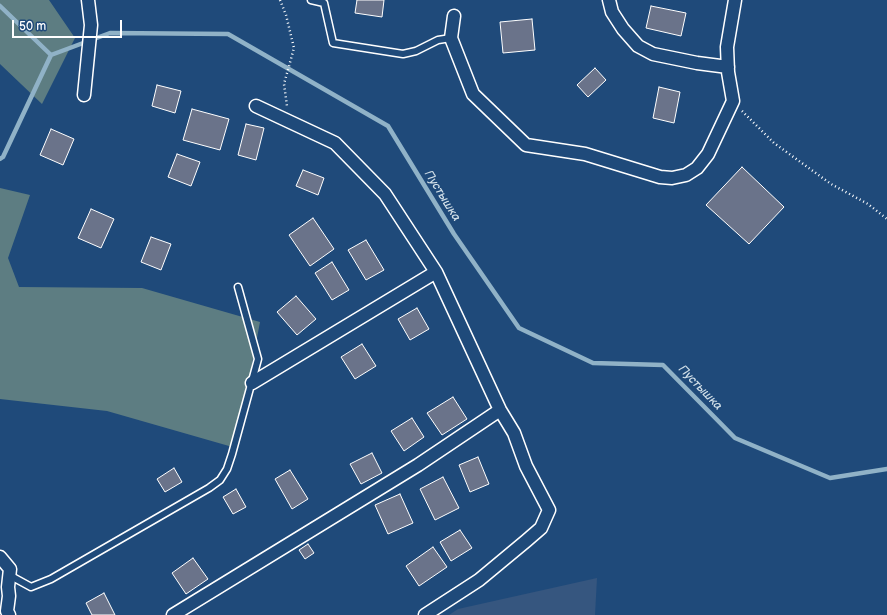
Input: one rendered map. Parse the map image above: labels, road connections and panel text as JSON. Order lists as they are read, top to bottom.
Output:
{
  "water": ["Пустышка"],
  "scale_bar": "50 m"
}
